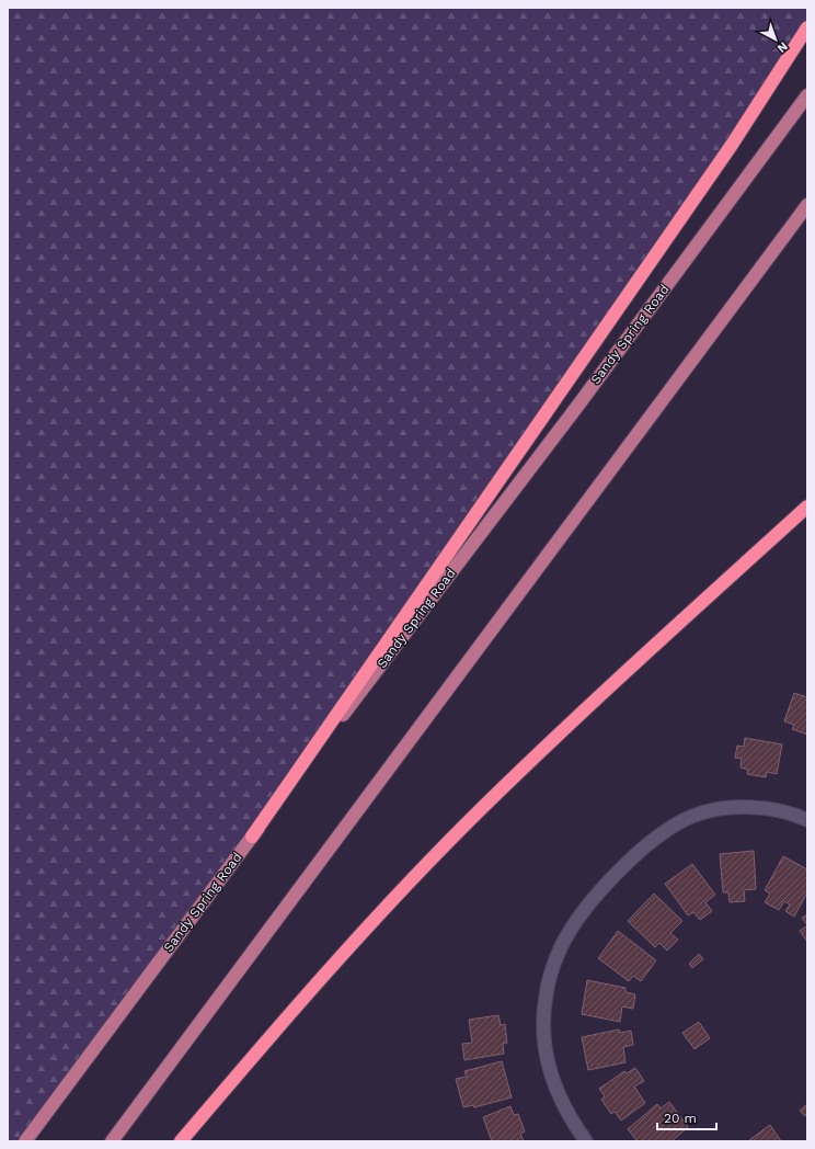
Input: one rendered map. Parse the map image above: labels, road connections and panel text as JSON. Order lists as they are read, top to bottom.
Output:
{
  "streets": {
    "main road": ["Sandy Spring Road"]
  },
  "scale_bar": "20 m",
  "north": "bottom right"
}
